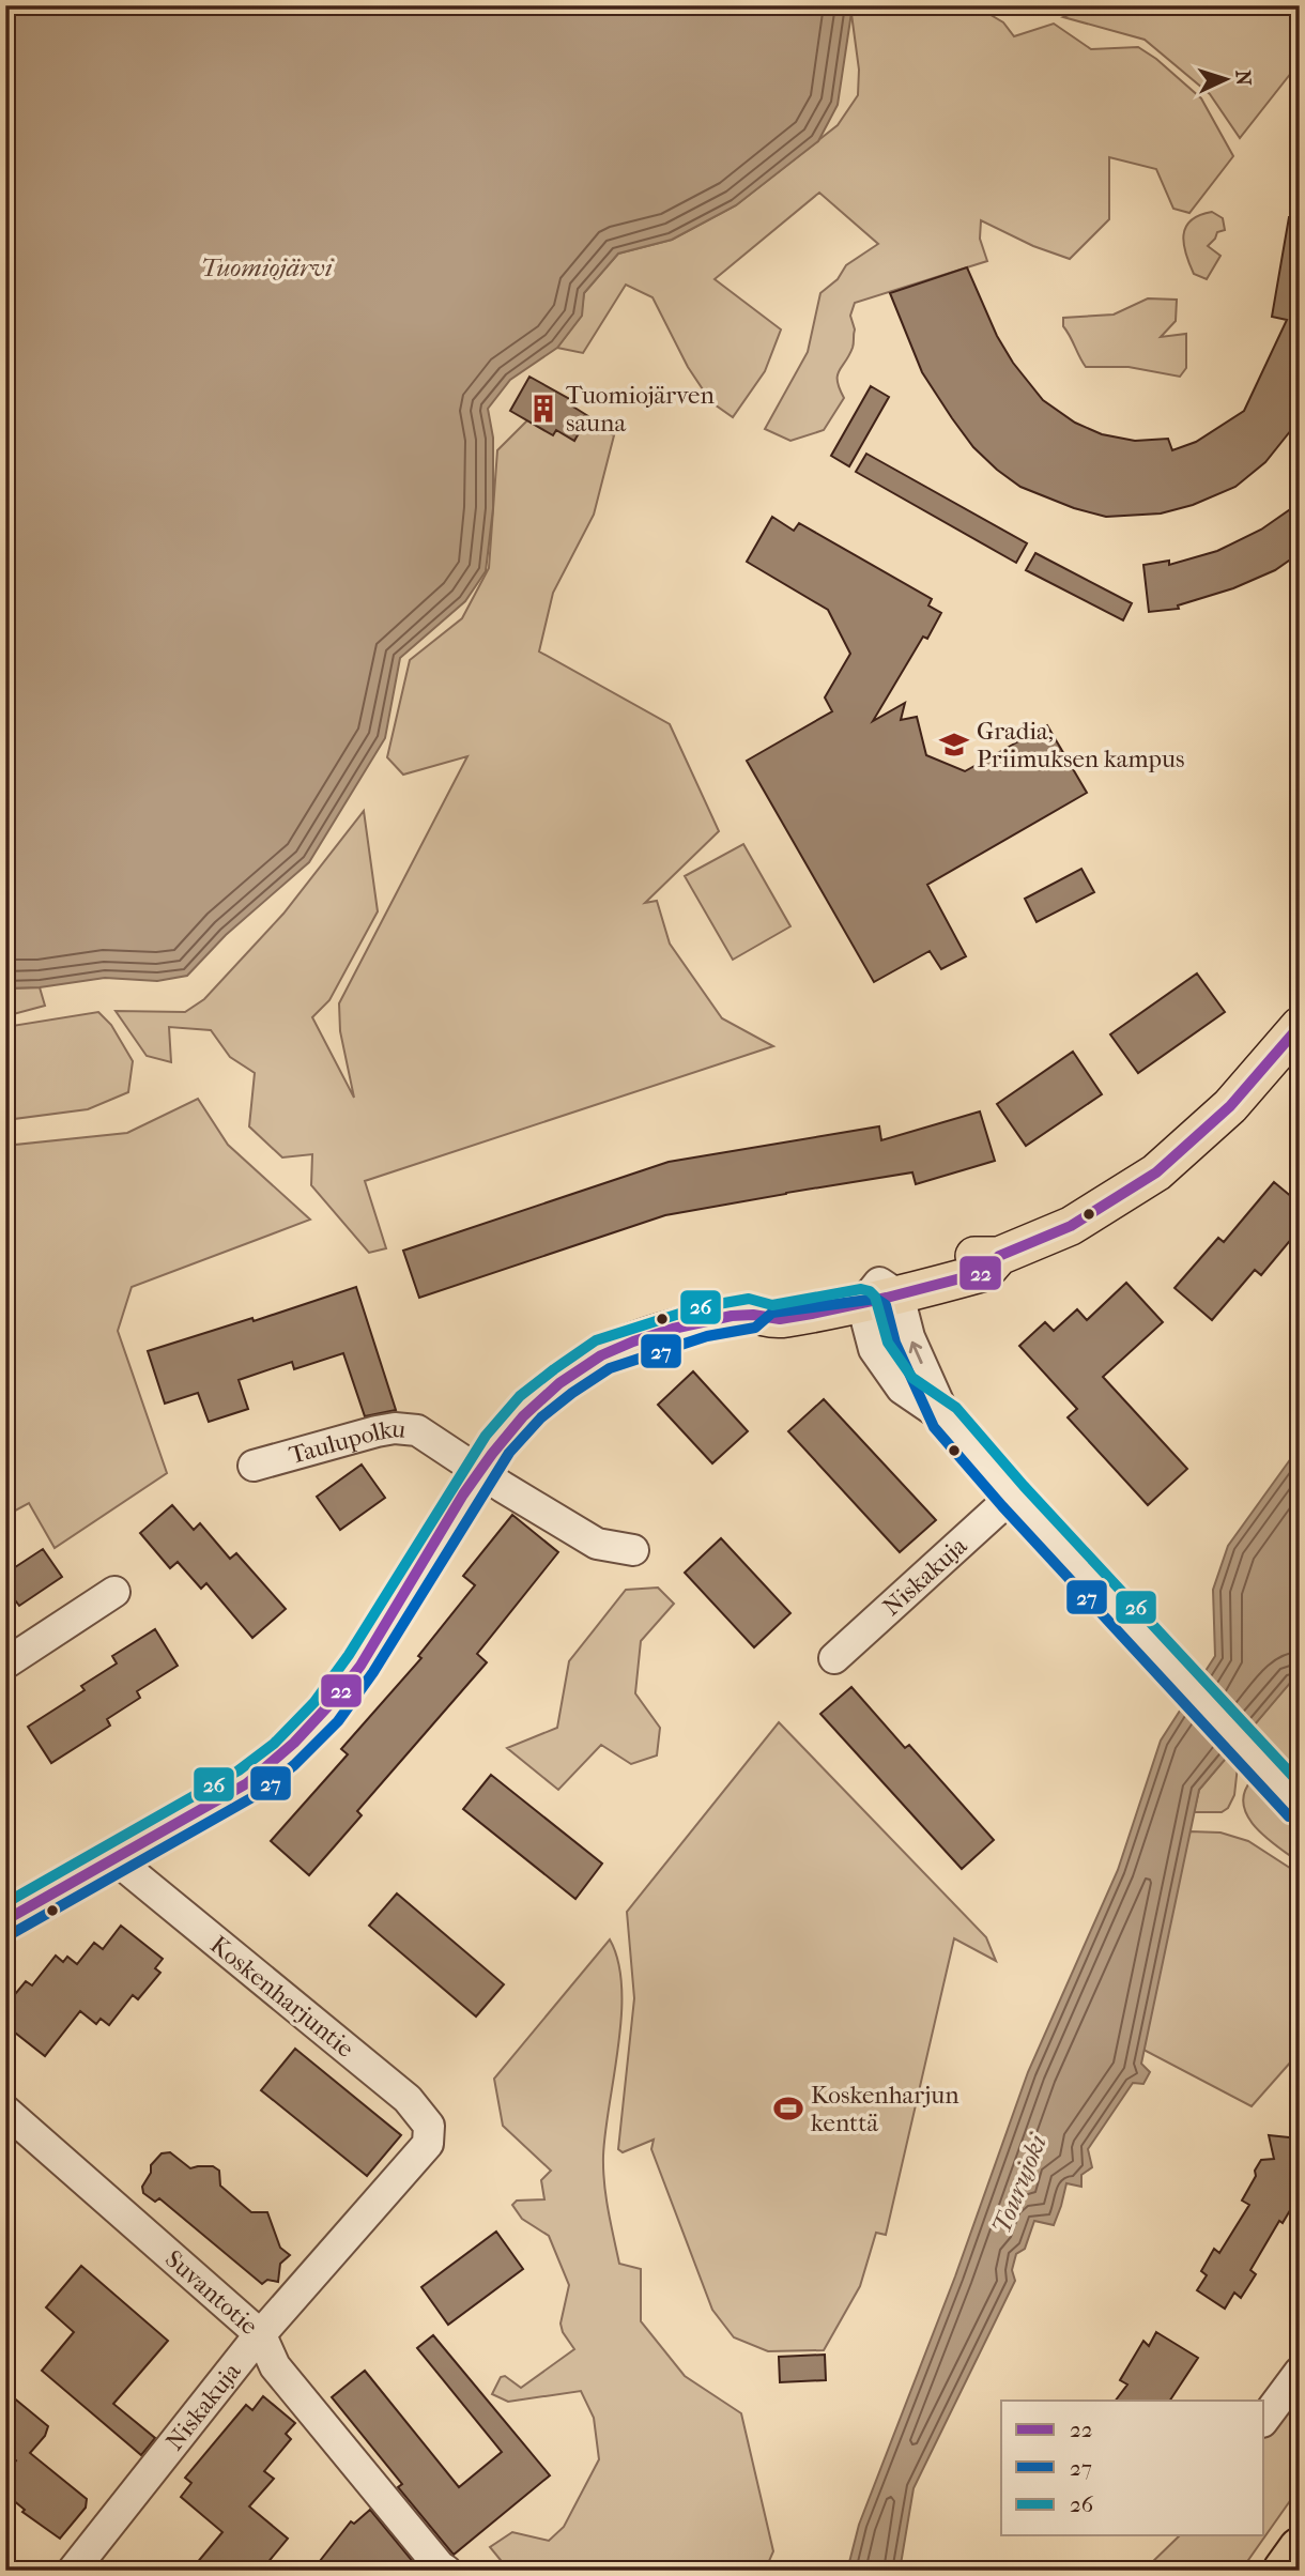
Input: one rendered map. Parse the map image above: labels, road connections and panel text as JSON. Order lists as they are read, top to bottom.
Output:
{
  "streets": {
    "street": [
      "Taulupolku",
      "Niskakuja",
      "Koskenharjuntie",
      "Suvantotie"
    ]
  },
  "crossings": [
    ["Niskakuja", "Koskenharjuntie"],
    ["Niskakuja", "Suvantotie"]
  ],
  "water": ["Tuomiojärvi", "Tourujoki"],
  "places": {
    "building": ["Tuomiojärven sauna"],
    "school or university": ["Gradia, Priimuksen kampus"],
    "sports": ["Koskenharjun kenttä"]
  },
  "lines": ["transit line 22", "transit line 26", "transit line 27"],
  "legend": ["22", "27", "26"],
  "north": "right"
}
